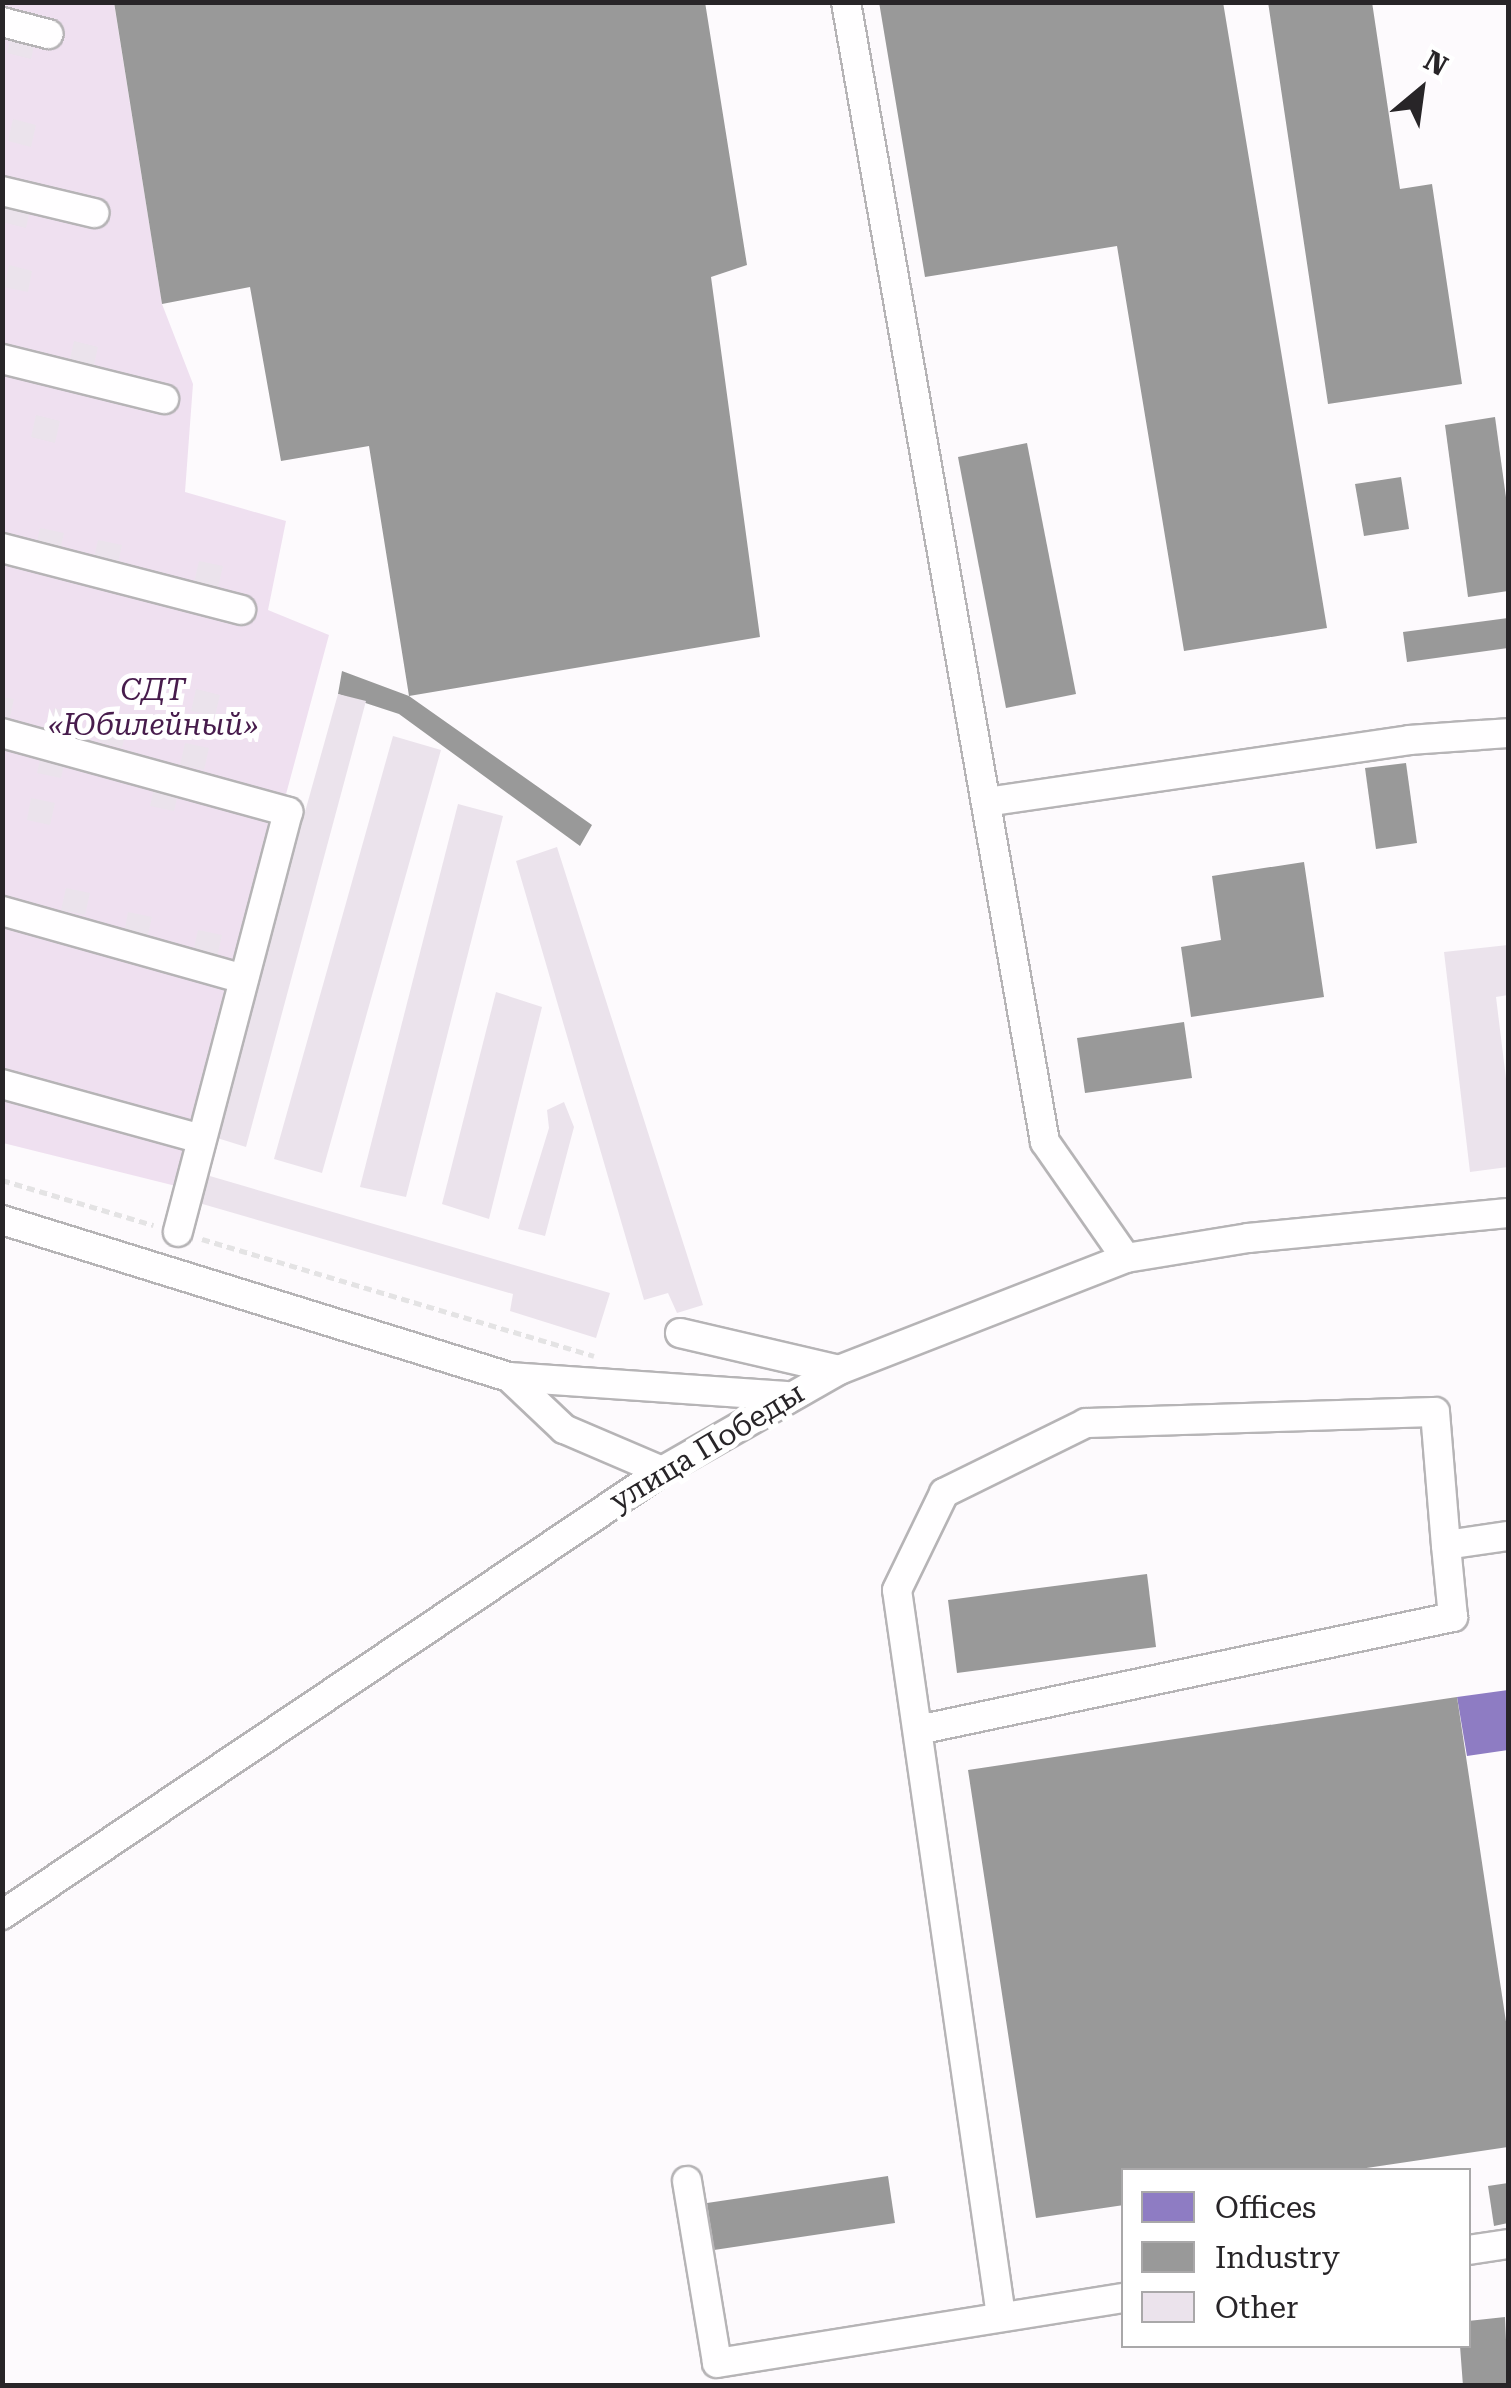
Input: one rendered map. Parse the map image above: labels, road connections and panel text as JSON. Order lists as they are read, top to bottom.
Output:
{
  "streets": {
    "street": ["улица Победы"]
  },
  "parks": ["СДТ «Юбилейный»"],
  "legend": ["Offices", "Industry", "Other"],
  "north": "top right"
}
